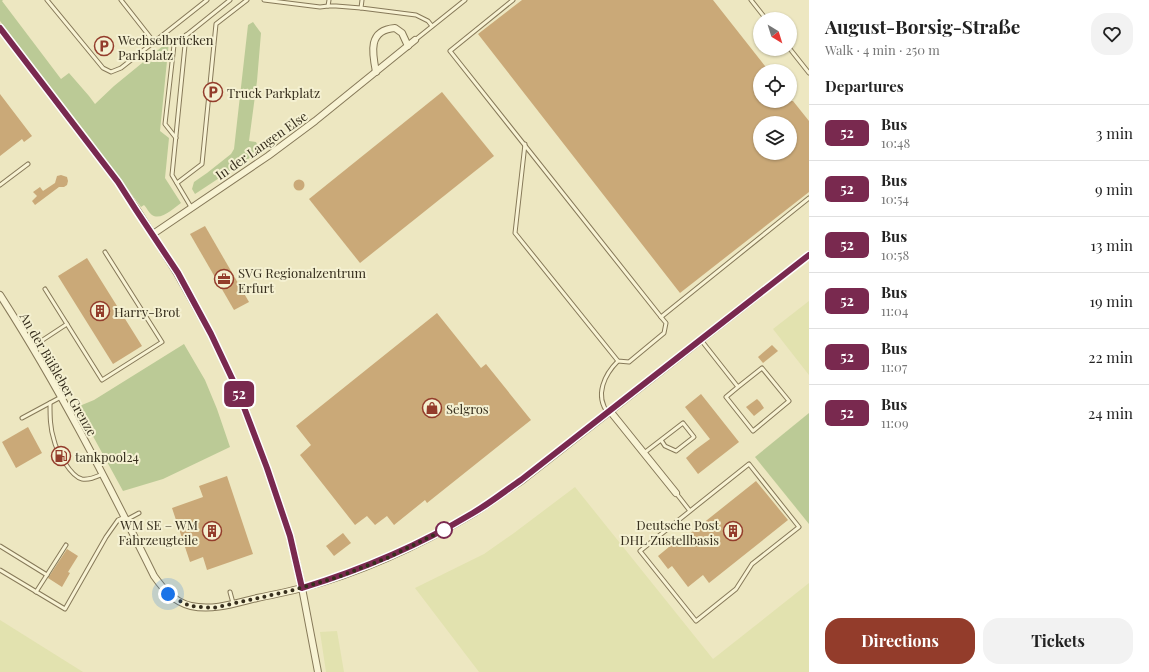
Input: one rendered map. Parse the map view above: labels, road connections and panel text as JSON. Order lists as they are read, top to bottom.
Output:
{
  "streets": {
    "street": ["In der Langen Else", "An der Büßleber Grenze"]
  },
  "places": {
    "parking": ["Wechselbrücken Parkplatz", "Truck Parkplatz"],
    "office": ["SVG Regionalzentrum Erfurt"],
    "building": ["Harry-Brot", "WM SE – WM Fahrzeugteile", "Deutsche Post DHL Zustellbasis"],
    "shop": ["Selgros"],
    "fuel station": ["tankpool24"]
  },
  "lines": ["bus line 52"],
  "north": "bottom right",
  "page": {
    "on_map": "52",
    "heading": [
      ["August-Borsig-Straße", "Walk · 4 min · 250 m"],
      "Departures"
    ],
    "list": [
      {
        "mark": "52",
        "name": "Bus",
        "note": "10:48",
        "value": "3 min"
      },
      {
        "mark": "52",
        "name": "Bus",
        "note": "10:54",
        "value": "9 min"
      },
      {
        "mark": "52",
        "name": "Bus",
        "note": "10:58",
        "value": "13 min"
      },
      {
        "mark": "52",
        "name": "Bus",
        "note": "11:04",
        "value": "19 min"
      },
      {
        "mark": "52",
        "name": "Bus",
        "note": "11:07",
        "value": "22 min"
      },
      {
        "mark": "52",
        "name": "Bus",
        "note": "11:09",
        "value": "24 min"
      }
    ],
    "buttons": ["Directions", "Tickets"]
  }
}
